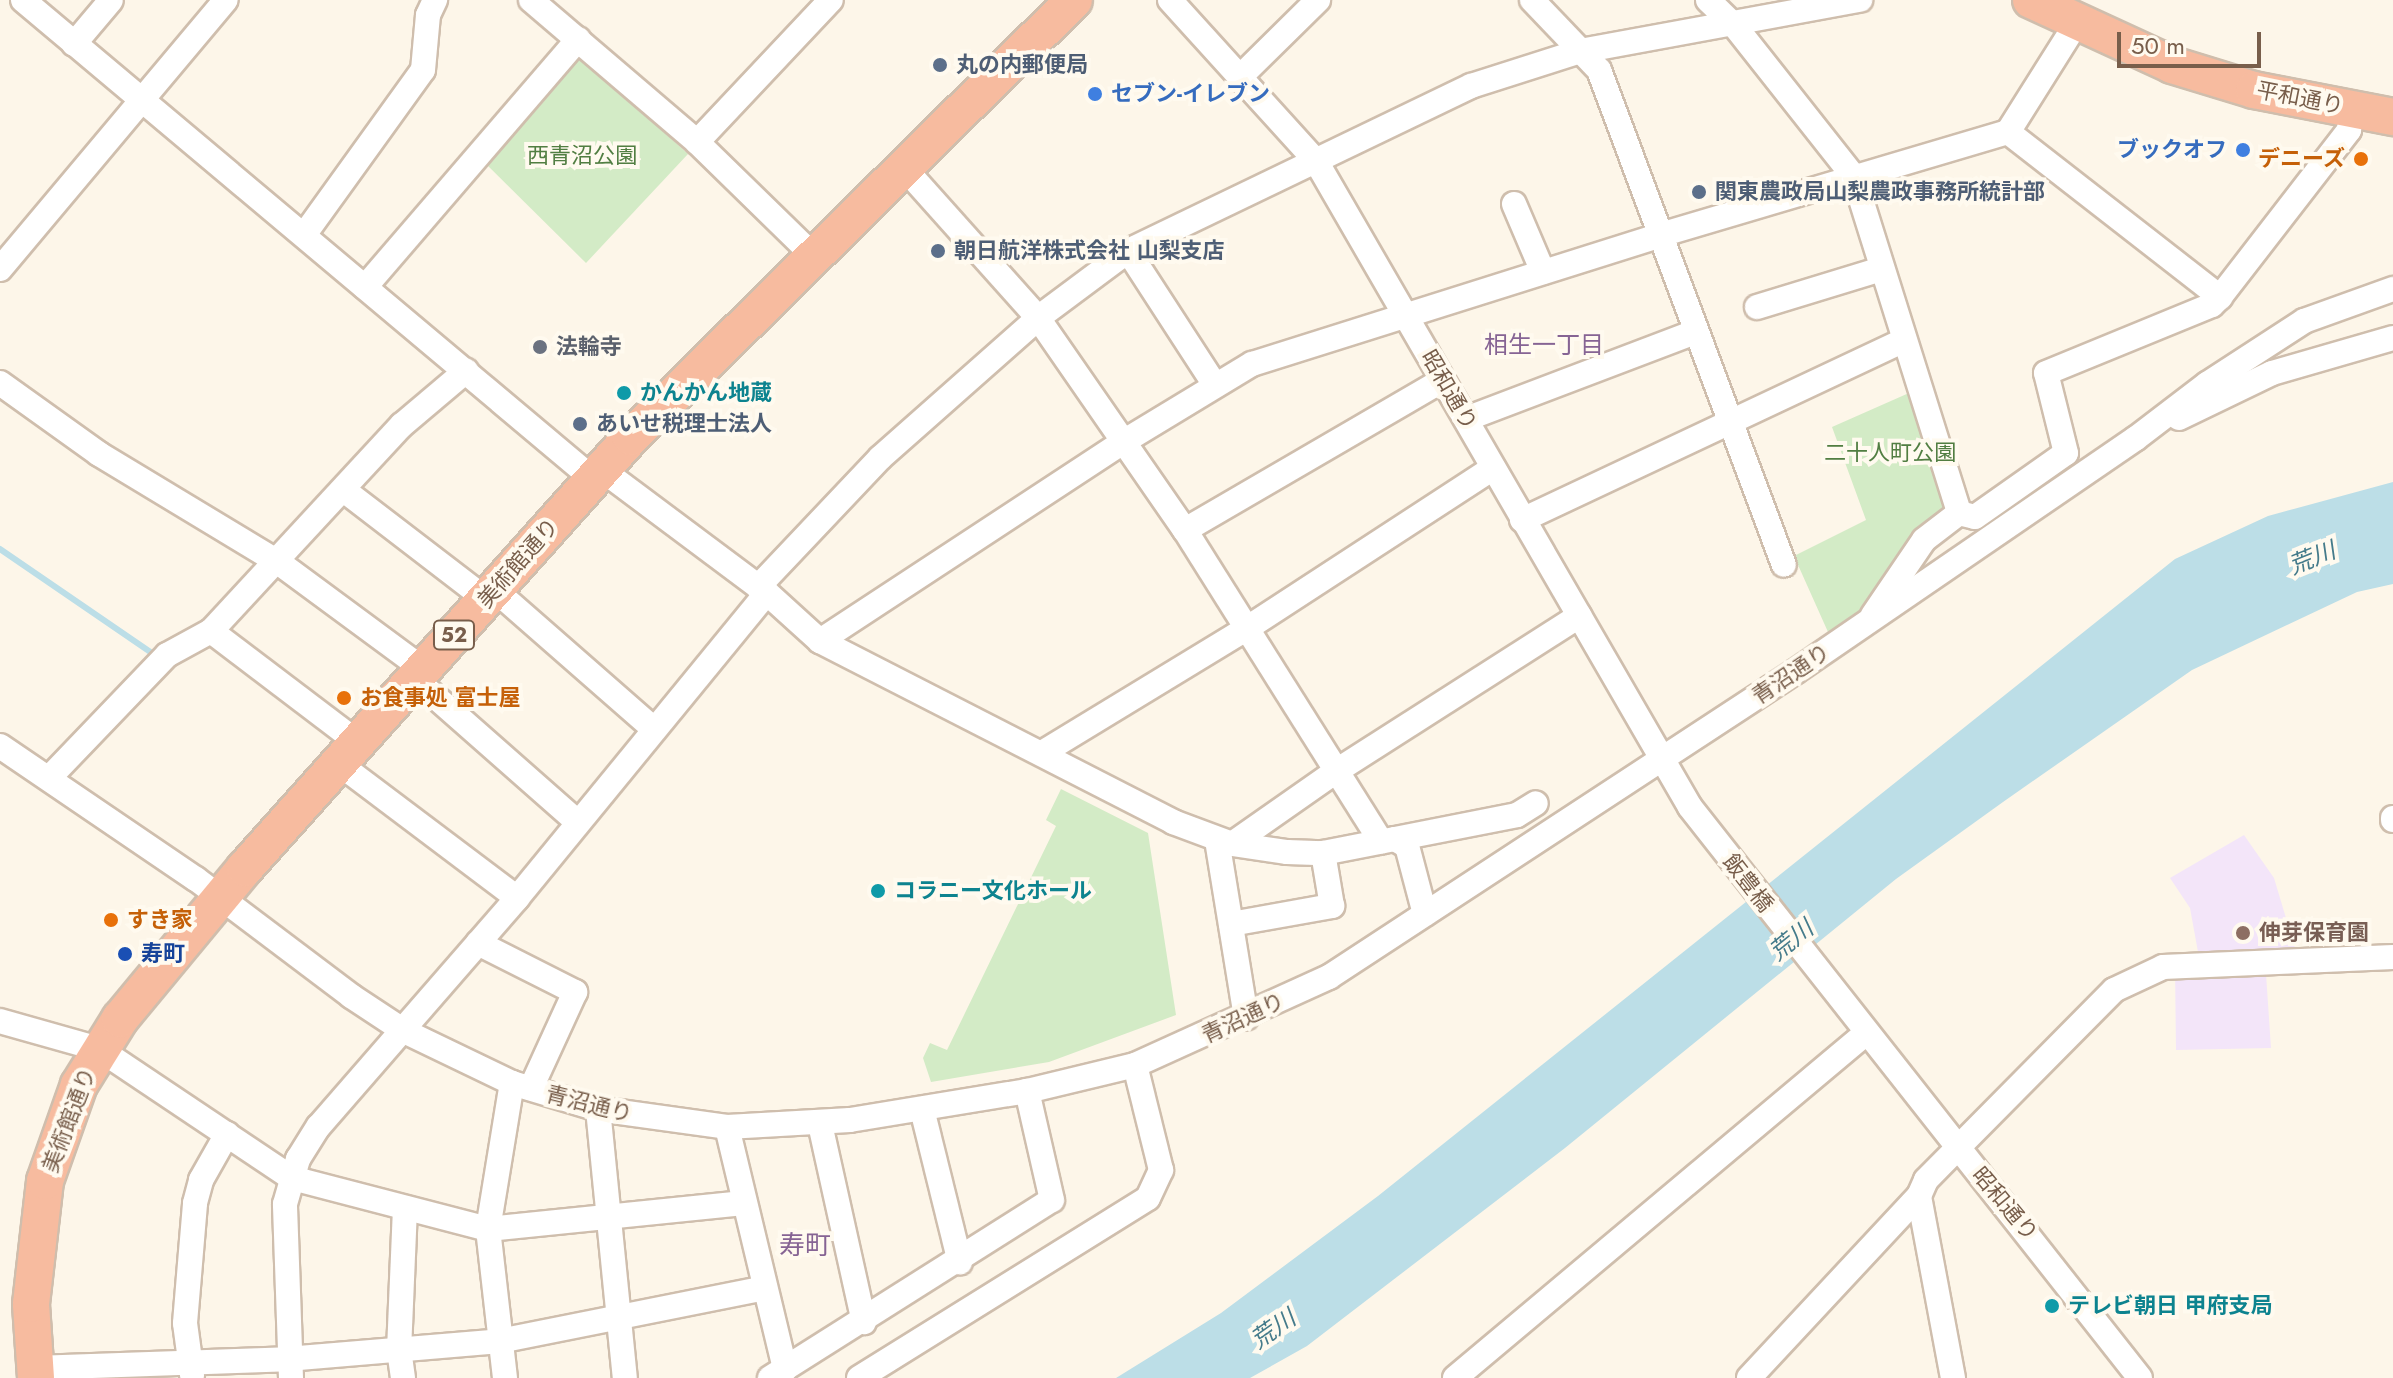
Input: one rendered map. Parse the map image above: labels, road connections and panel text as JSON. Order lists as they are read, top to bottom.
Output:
{
  "streets": {
    "highway": ["平和通り", "美術館通り", "52"],
    "street": ["昭和通り", "青沼通り", "飯豊橋"]
  },
  "crossings": [
    ["昭和通り", "青沼通り"],
    ["昭和通り", "飯豊橋"],
    ["美術館通り", "青沼通り"]
  ],
  "districts": ["相生一丁目", "寿町"],
  "water": ["荒川"],
  "parks": ["西青沼公園", "二十人町公園"],
  "places": [
    "丸の内郵便局",
    "セブン-イレブン",
    "ブックオフ",
    "デニーズ",
    "関東農政局山梨農政事務所統計部",
    "朝日航洋株式会社 山梨支店",
    "法輪寺",
    "かんかん地蔵",
    "あいせ税理士法人",
    "お食事処 富士屋",
    "コラニー文化ホール",
    "すき家",
    "伸芽保育園",
    "寿町",
    "テレビ朝日 甲府支局"
  ],
  "scale_bar": "50 m"
}
